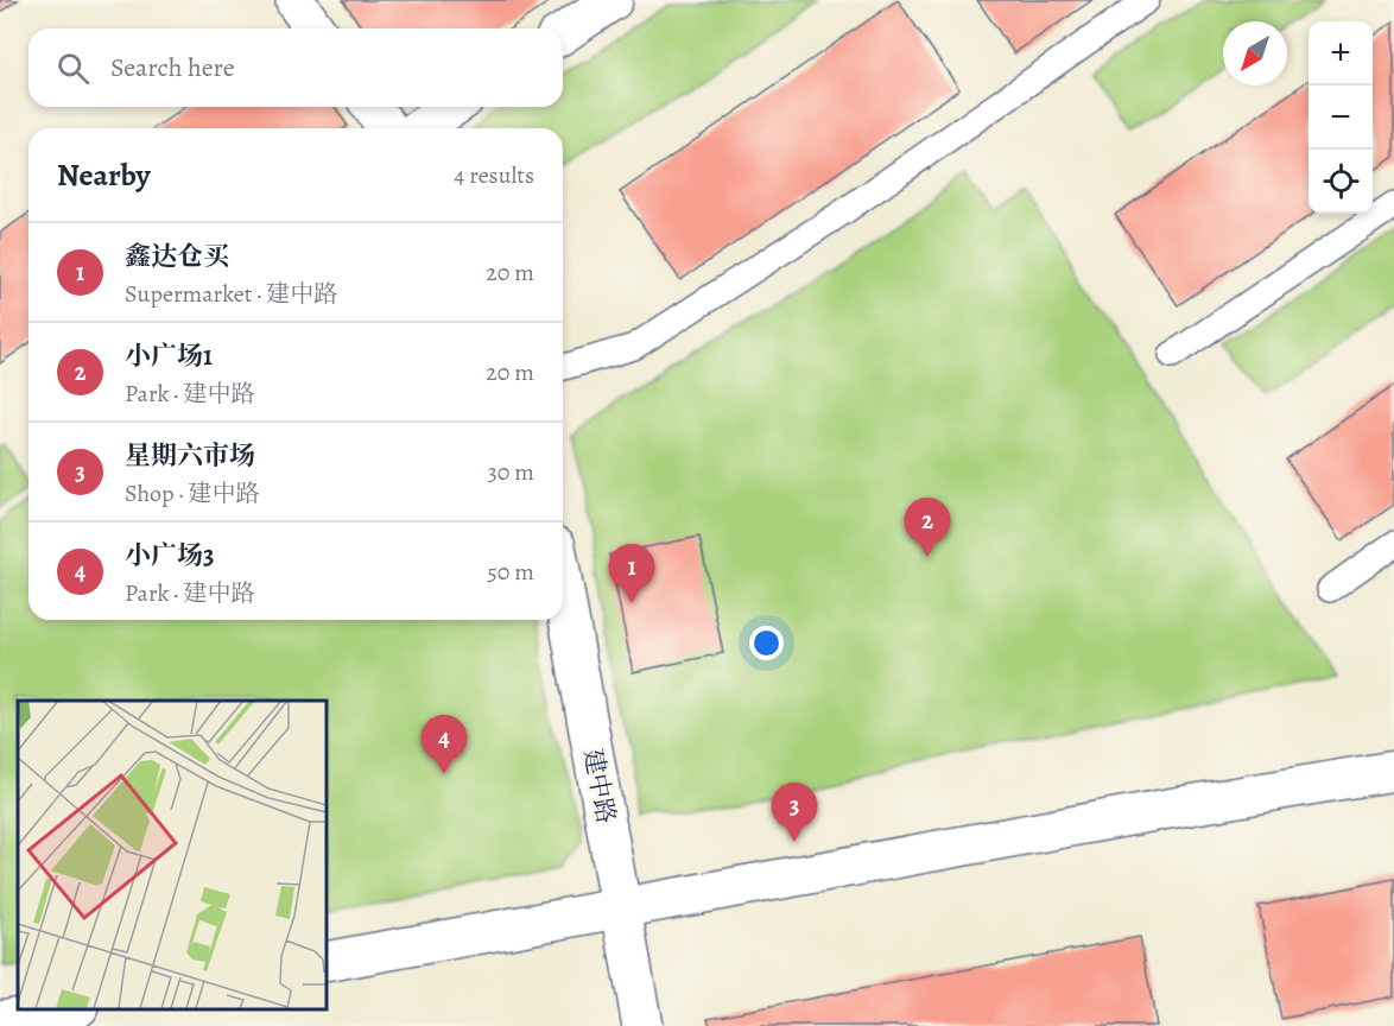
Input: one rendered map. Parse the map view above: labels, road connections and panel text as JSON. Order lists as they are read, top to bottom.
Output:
{
  "streets": {
    "street": ["建中路"]
  },
  "north": "bottom left",
  "page": {
    "map_buttons": ["+", "−"],
    "search": "Search here",
    "heading": ["Nearby", "4 results"],
    "list": [
      {
        "mark": "1",
        "name": "鑫达仓买",
        "note": "Supermarket · 建中路",
        "value": "20 m"
      },
      {
        "mark": "2",
        "name": "小广场1",
        "note": "Park · 建中路",
        "value": "20 m"
      },
      {
        "mark": "3",
        "name": "星期六市场",
        "note": "Shop · 建中路",
        "value": "30 m"
      },
      {
        "mark": "4",
        "name": "小广场3",
        "note": "Park · 建中路",
        "value": "50 m"
      }
    ],
    "pins": [
      "2",
      "1",
      "4",
      "3"
    ]
  }
}
